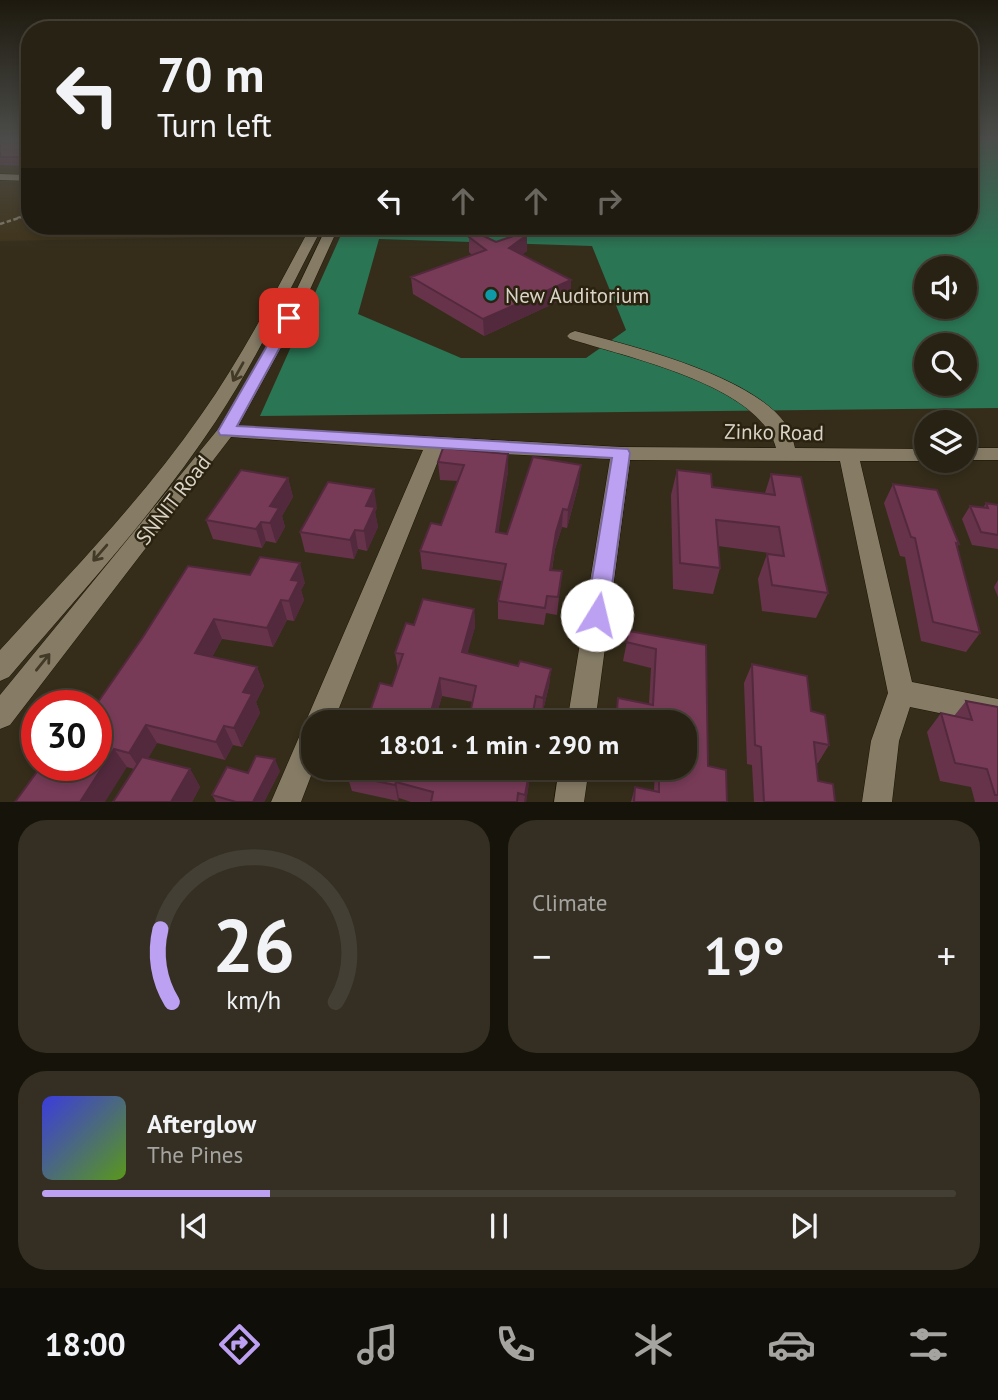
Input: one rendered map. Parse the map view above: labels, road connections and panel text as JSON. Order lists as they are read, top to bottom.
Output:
{
  "streets": {
    "street": ["Zinko Road", "SNNIT Road"]
  },
  "crossings": [
    ["Zinko Road", "SNNIT Road"]
  ],
  "places": ["New Auditorium"],
  "page": {
    "turn": ["70 m", "Turn left"],
    "limit": "30",
    "trip": "18:01 · 1 min · 290 m",
    "tile": "Climate",
    "heat": ["−", "19°", "+"],
    "song": ["Afterglow", "The Pines"],
    "tabs": "18:00",
    "gauge": ["26", "km/h"]
  }
}
